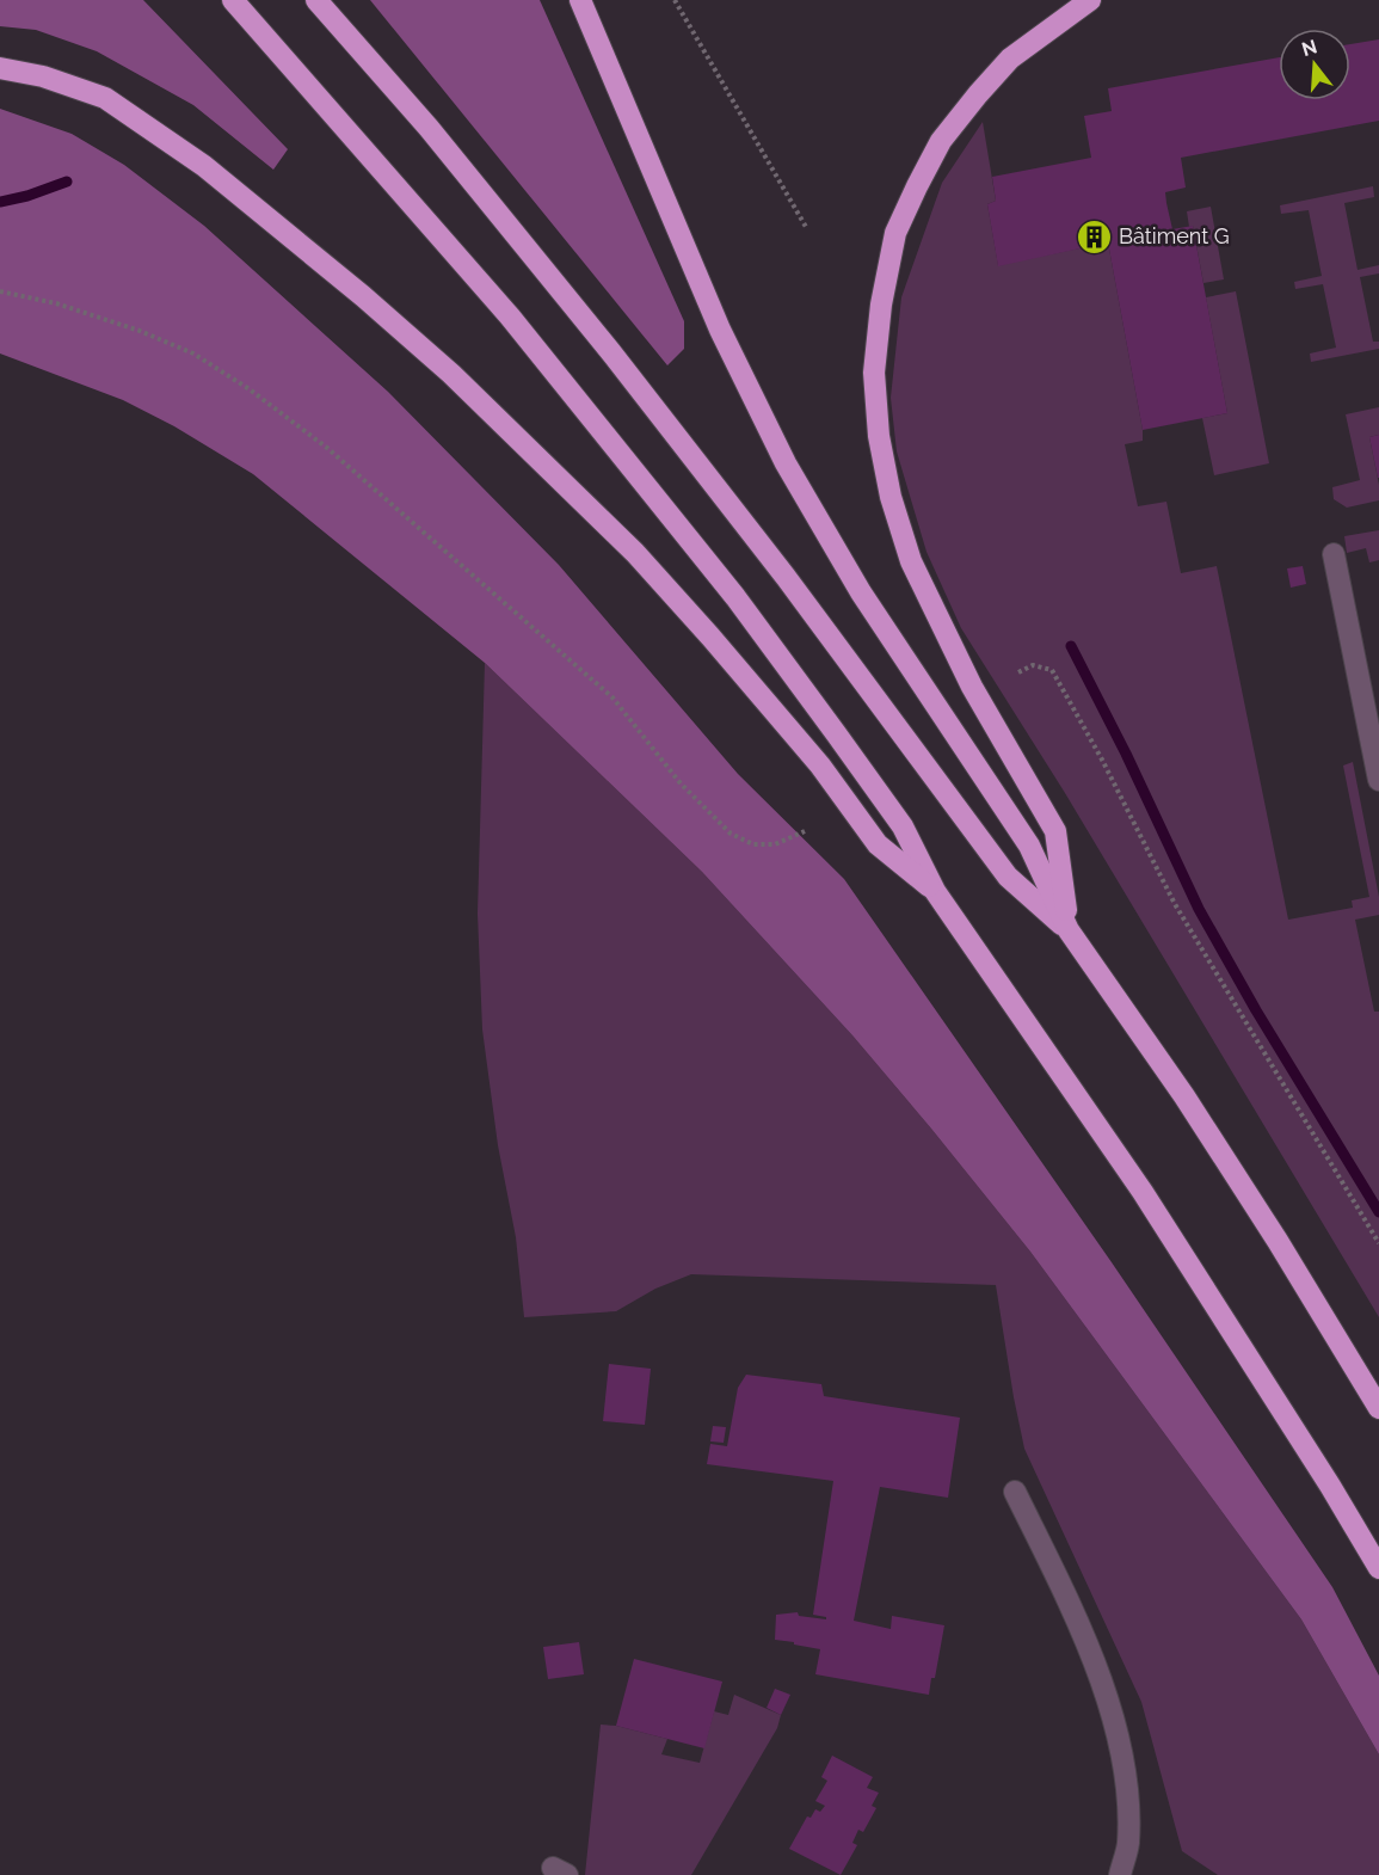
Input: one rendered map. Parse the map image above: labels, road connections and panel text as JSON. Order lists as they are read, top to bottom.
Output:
{
  "places": {
    "building": ["Bâtiment G"]
  },
  "north": "top"
}
